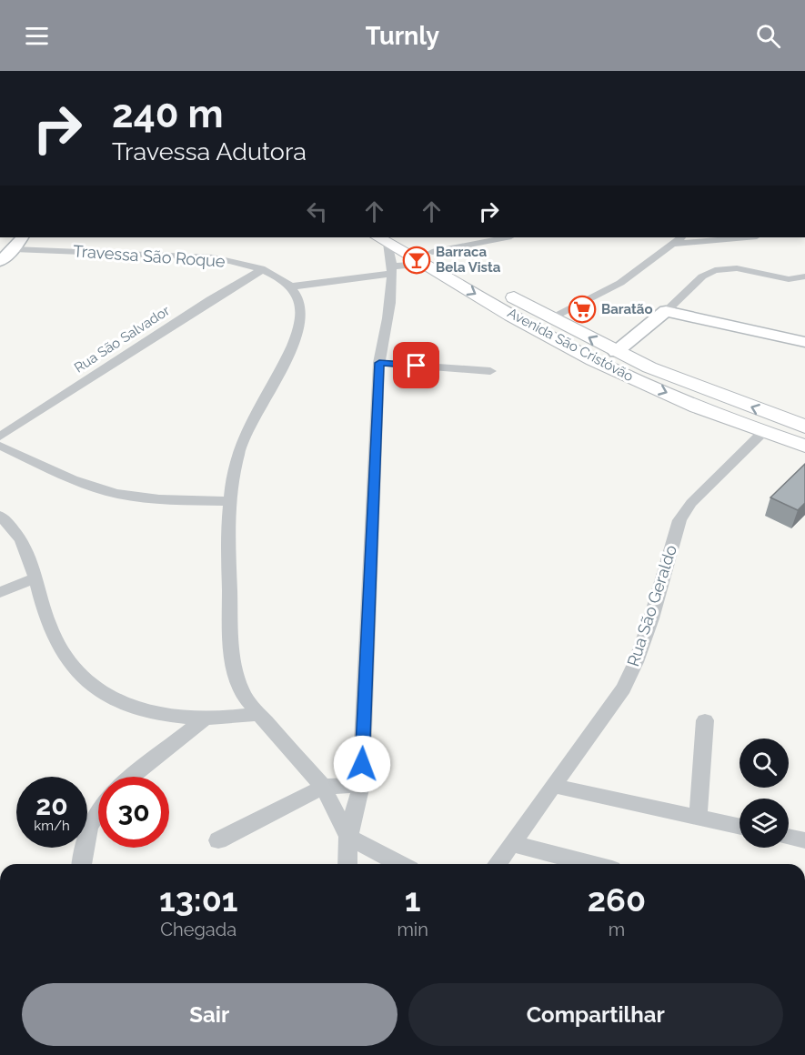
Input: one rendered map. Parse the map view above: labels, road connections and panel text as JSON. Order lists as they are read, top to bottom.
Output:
{
  "streets": {
    "main road": ["Avenida São Cristóvão"],
    "street": ["Travessa São Roque", "Rua São Salvador", "Rua São Geraldo"]
  },
  "crossings": [
    ["Travessa São Roque", "Rua São Salvador"],
    ["Avenida São Cristóvão", "Rua São Geraldo"]
  ],
  "places": {
    "bar": ["Barraca Bela Vista"],
    "supermarket": ["Baratão"]
  },
  "page": {
    "header": "Turnly",
    "turn": ["240 m", "Travessa Adutora"],
    "speed": "20 km/h",
    "limit": "30",
    "eta": [
      "13:01",
      "Chegada",
      "1",
      "min",
      "260",
      "m"
    ],
    "buttons": ["Sair", "Compartilhar"]
  }
}
